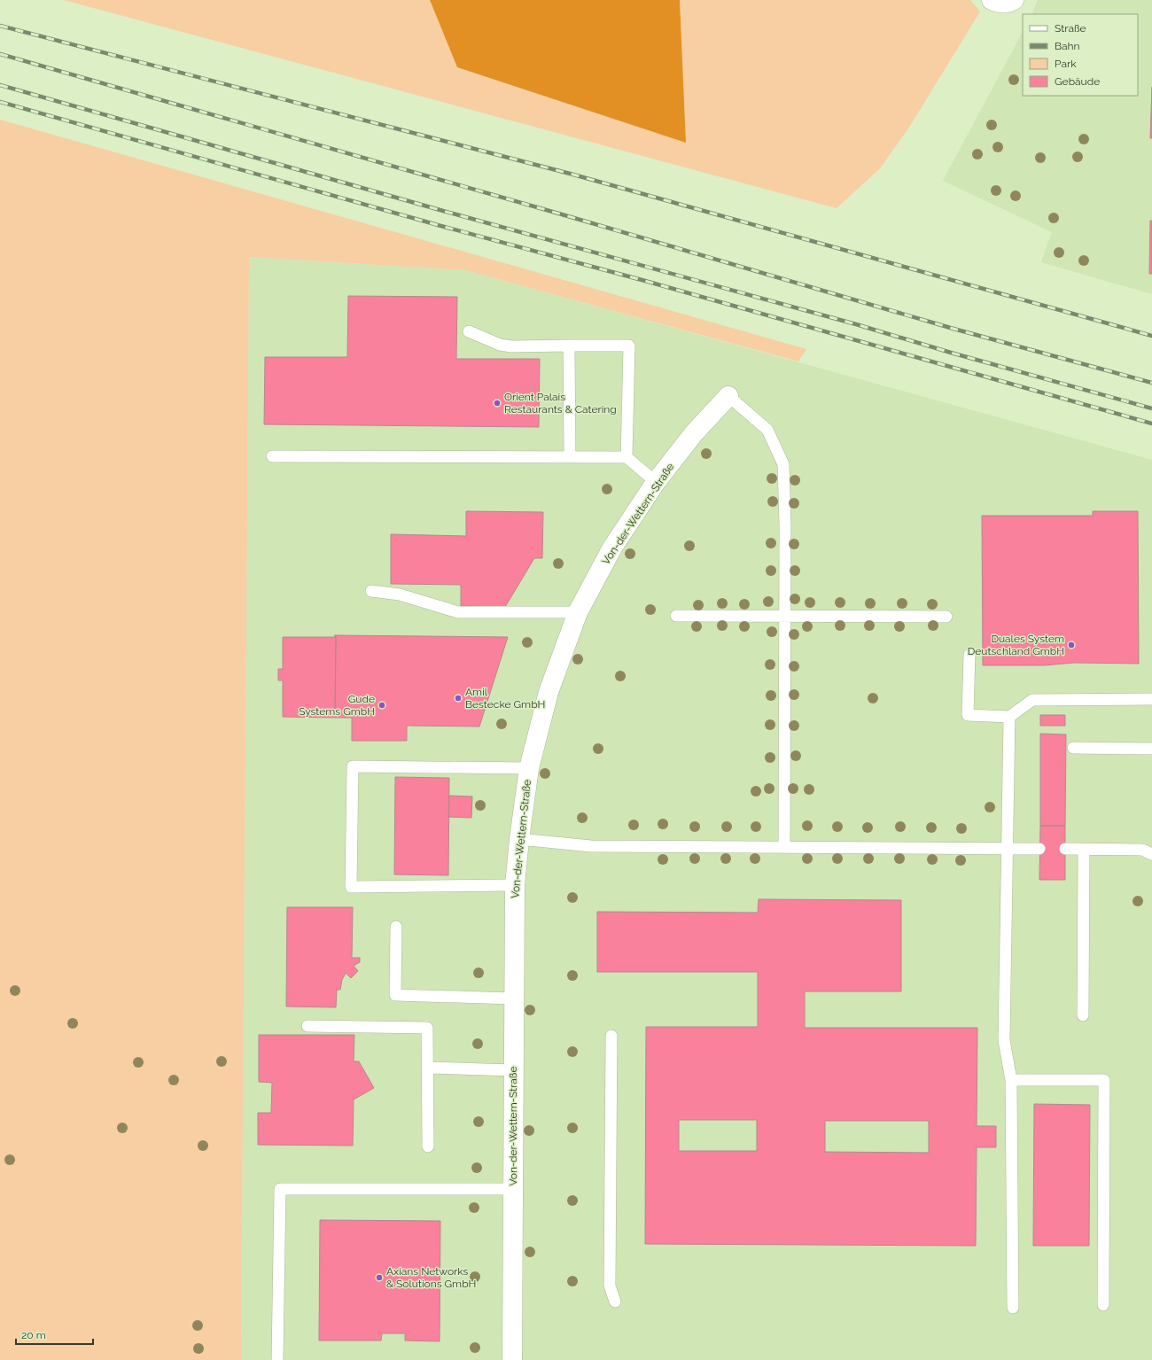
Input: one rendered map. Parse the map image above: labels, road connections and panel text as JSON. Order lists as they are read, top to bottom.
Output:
{
  "streets": {
    "street": ["Von-der-Wettern-Straße"]
  },
  "places": [
    "Orient Palais Restaurants & Catering",
    "Duales System Deutschland GmbH",
    "Amil Bestecke GmbH",
    "Gude Systems GmbH",
    "Axians Networks & Solutions GmbH"
  ],
  "legend": [
    "Straße",
    "Bahn",
    "Park",
    "Gebäude"
  ],
  "scale_bar": "20 m"
}
